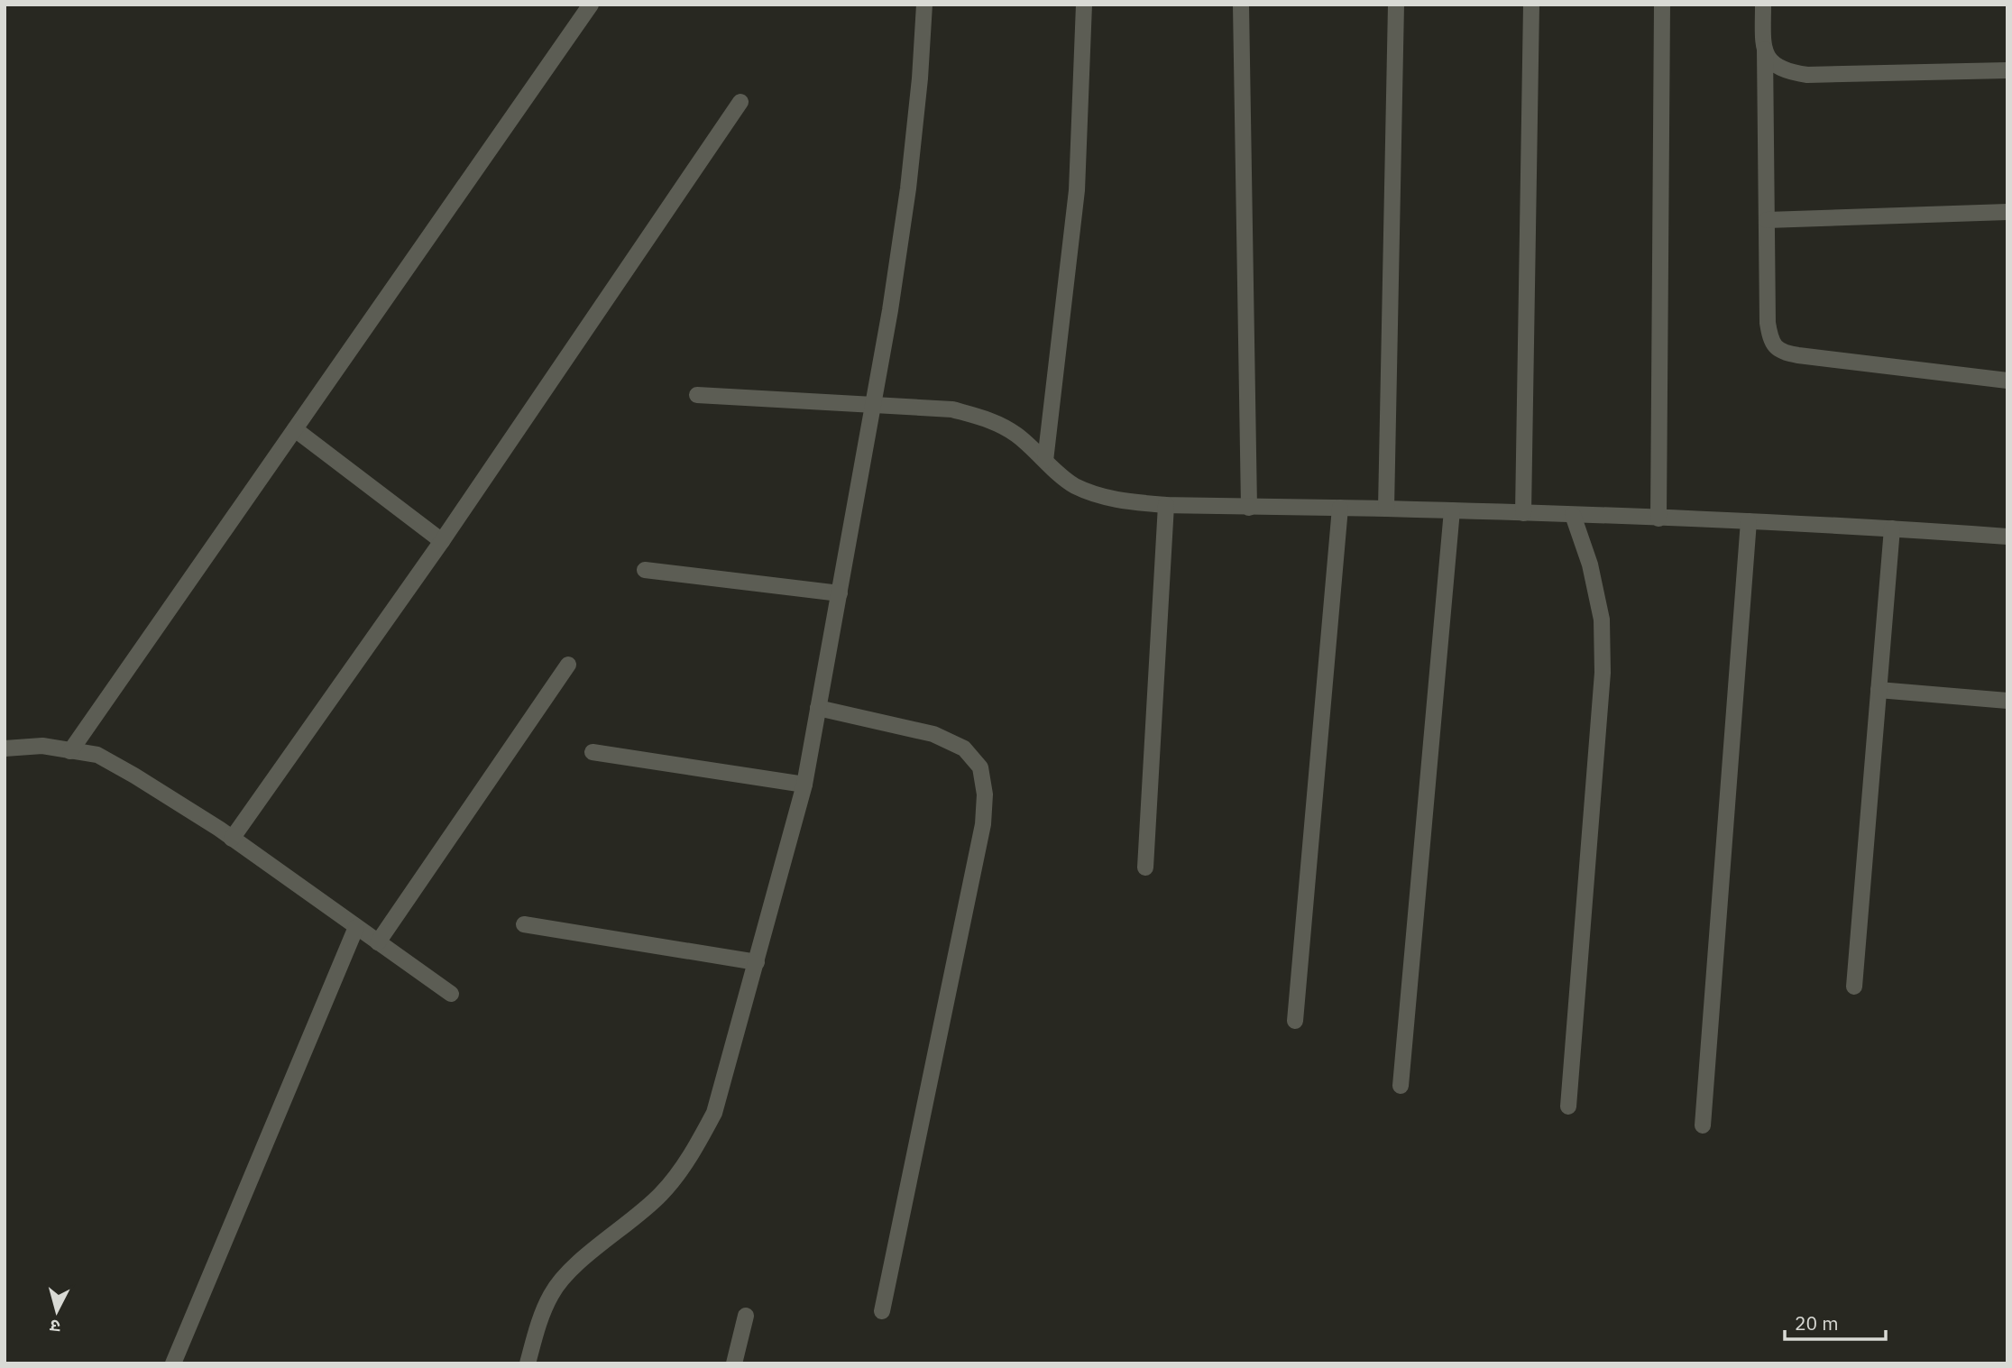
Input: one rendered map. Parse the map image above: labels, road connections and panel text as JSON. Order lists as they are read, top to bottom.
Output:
{
  "scale_bar": "20 m",
  "north": "bottom"
}
